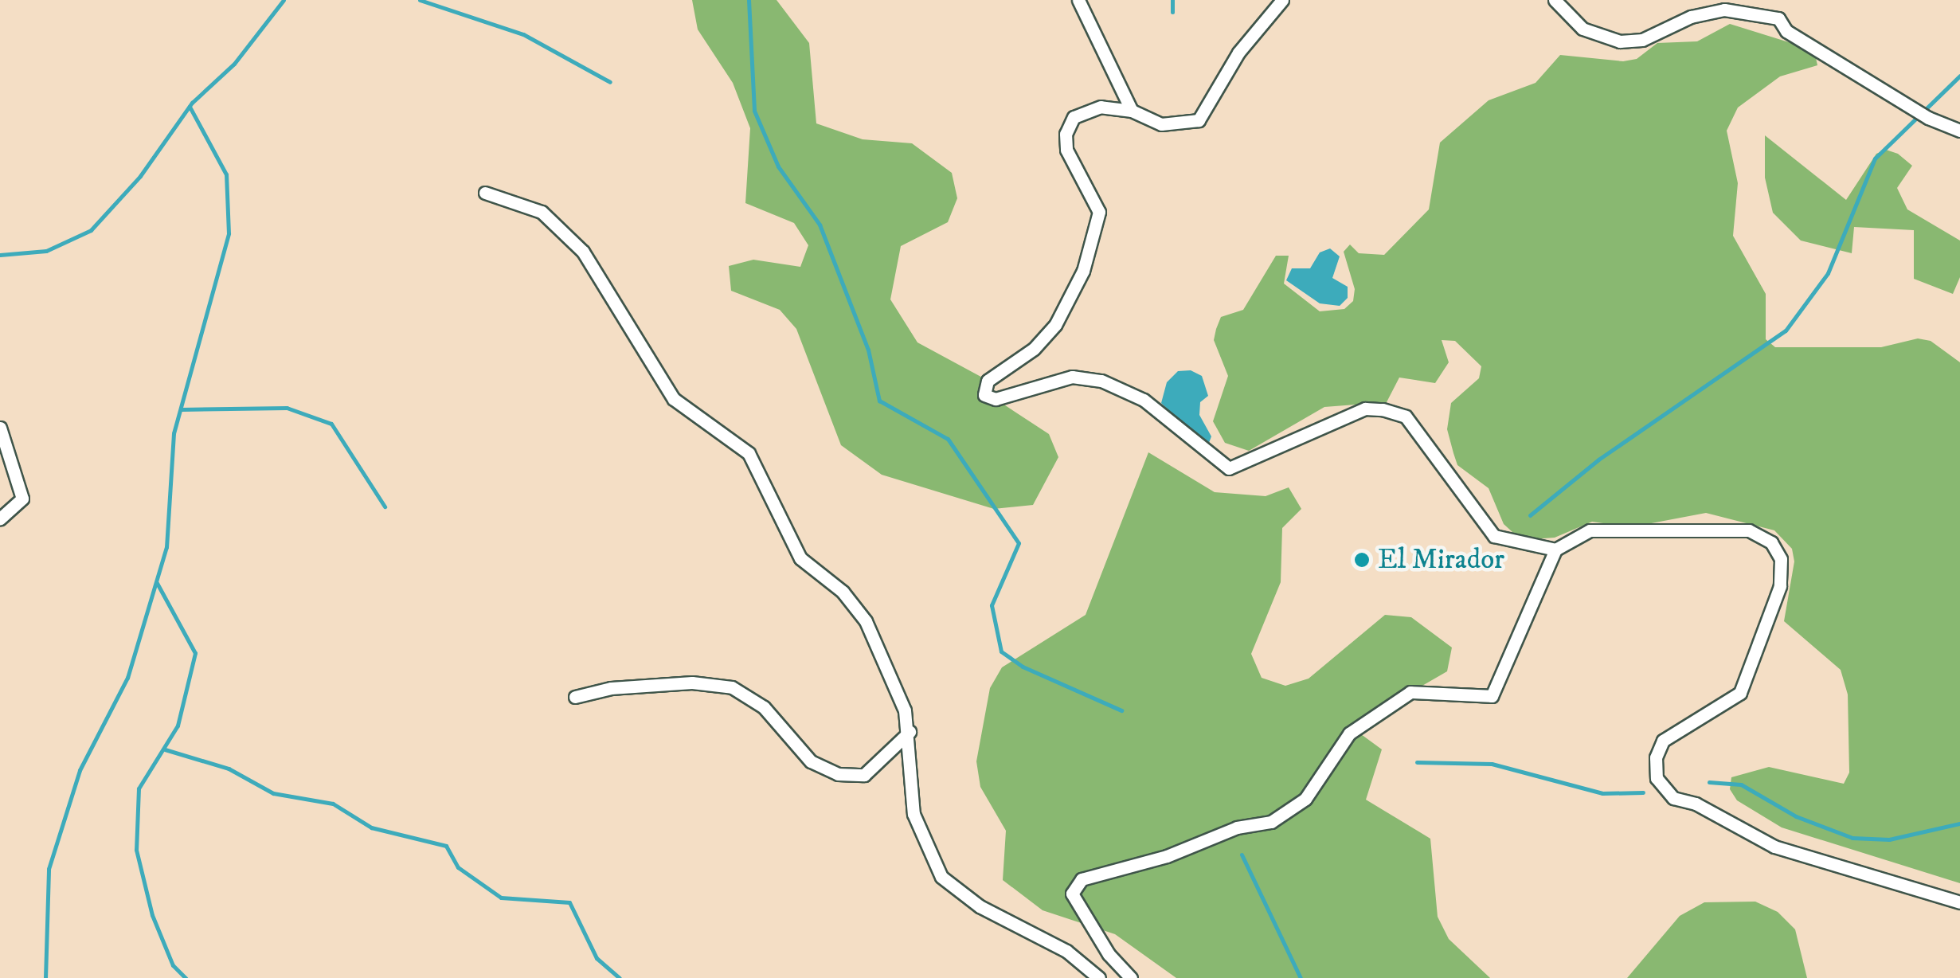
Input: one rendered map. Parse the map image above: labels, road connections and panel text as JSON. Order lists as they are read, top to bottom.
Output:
{
  "places": ["El Mirador"]
}
